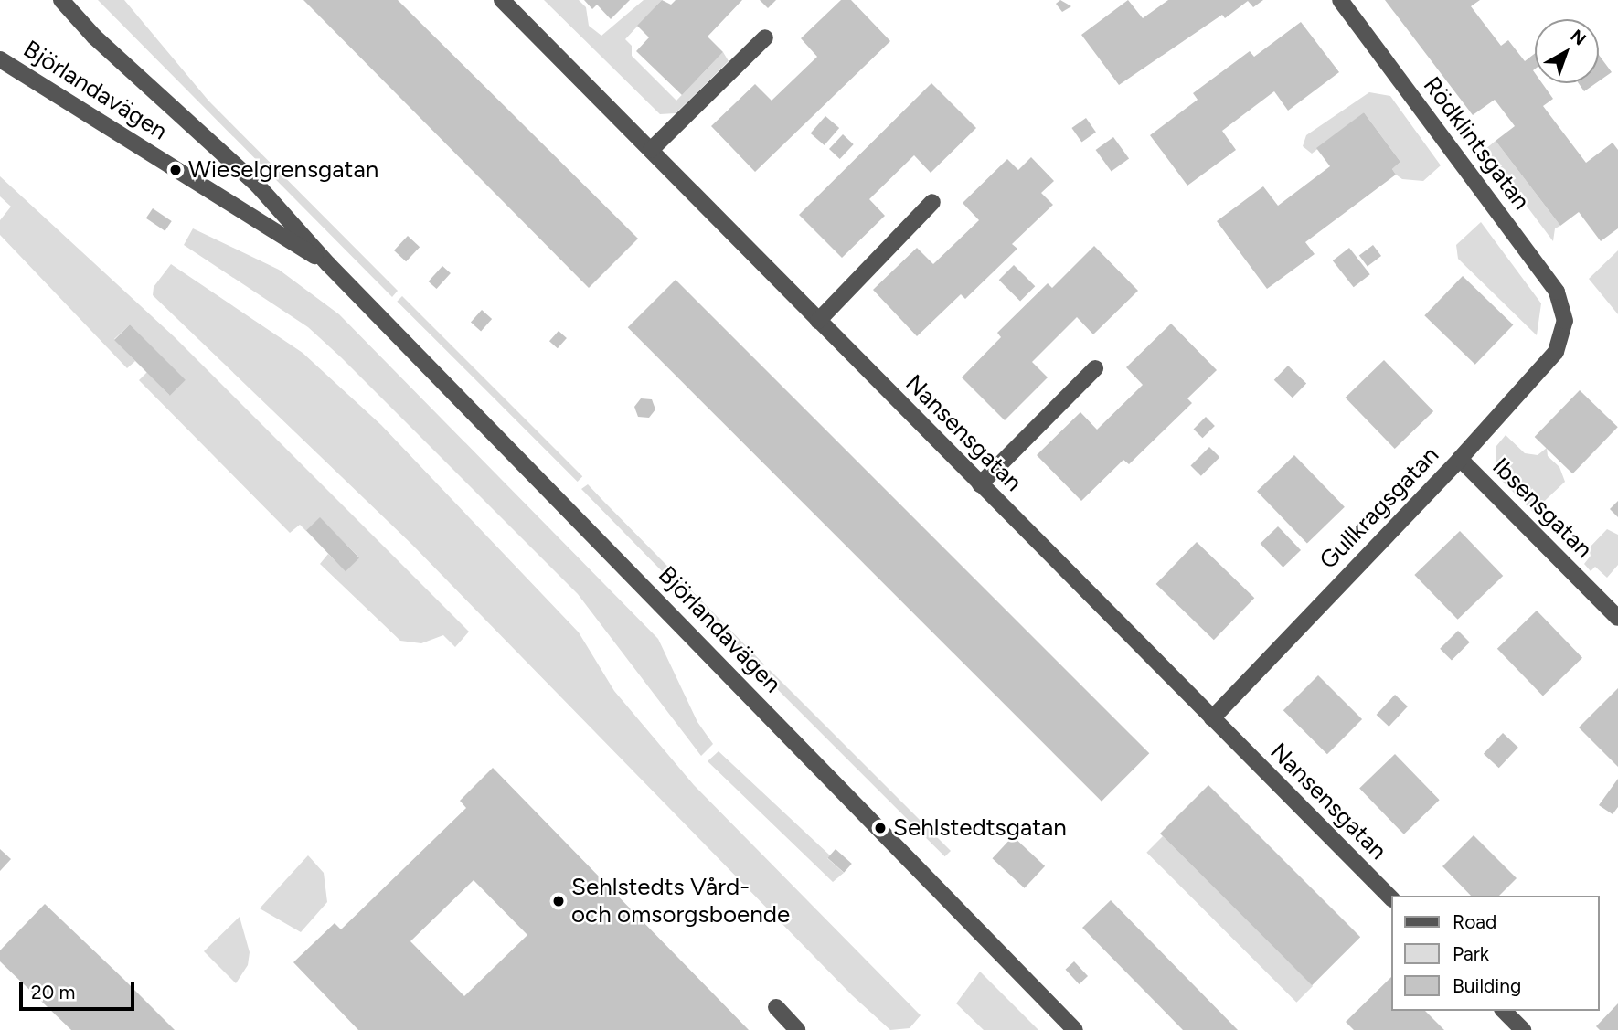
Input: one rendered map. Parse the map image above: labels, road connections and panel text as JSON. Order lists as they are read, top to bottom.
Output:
{
  "streets": {
    "street": [
      "Björlandavägen",
      "Rödklintsgatan",
      "Nansensgatan",
      "Gullkragsgatan",
      "Ibsensgatan"
    ]
  },
  "crossings": [
    ["Rödklintsgatan", "Gullkragsgatan"],
    ["Nansensgatan", "Gullkragsgatan"],
    ["Gullkragsgatan", "Ibsensgatan"]
  ],
  "places": ["Wieselgrensgatan", "Sehlstedtsgatan", "Sehlstedts Vård- och omsorgsboende"],
  "legend": ["Road", "Park", "Building"],
  "scale_bar": "20 m",
  "north": "top right"
}
